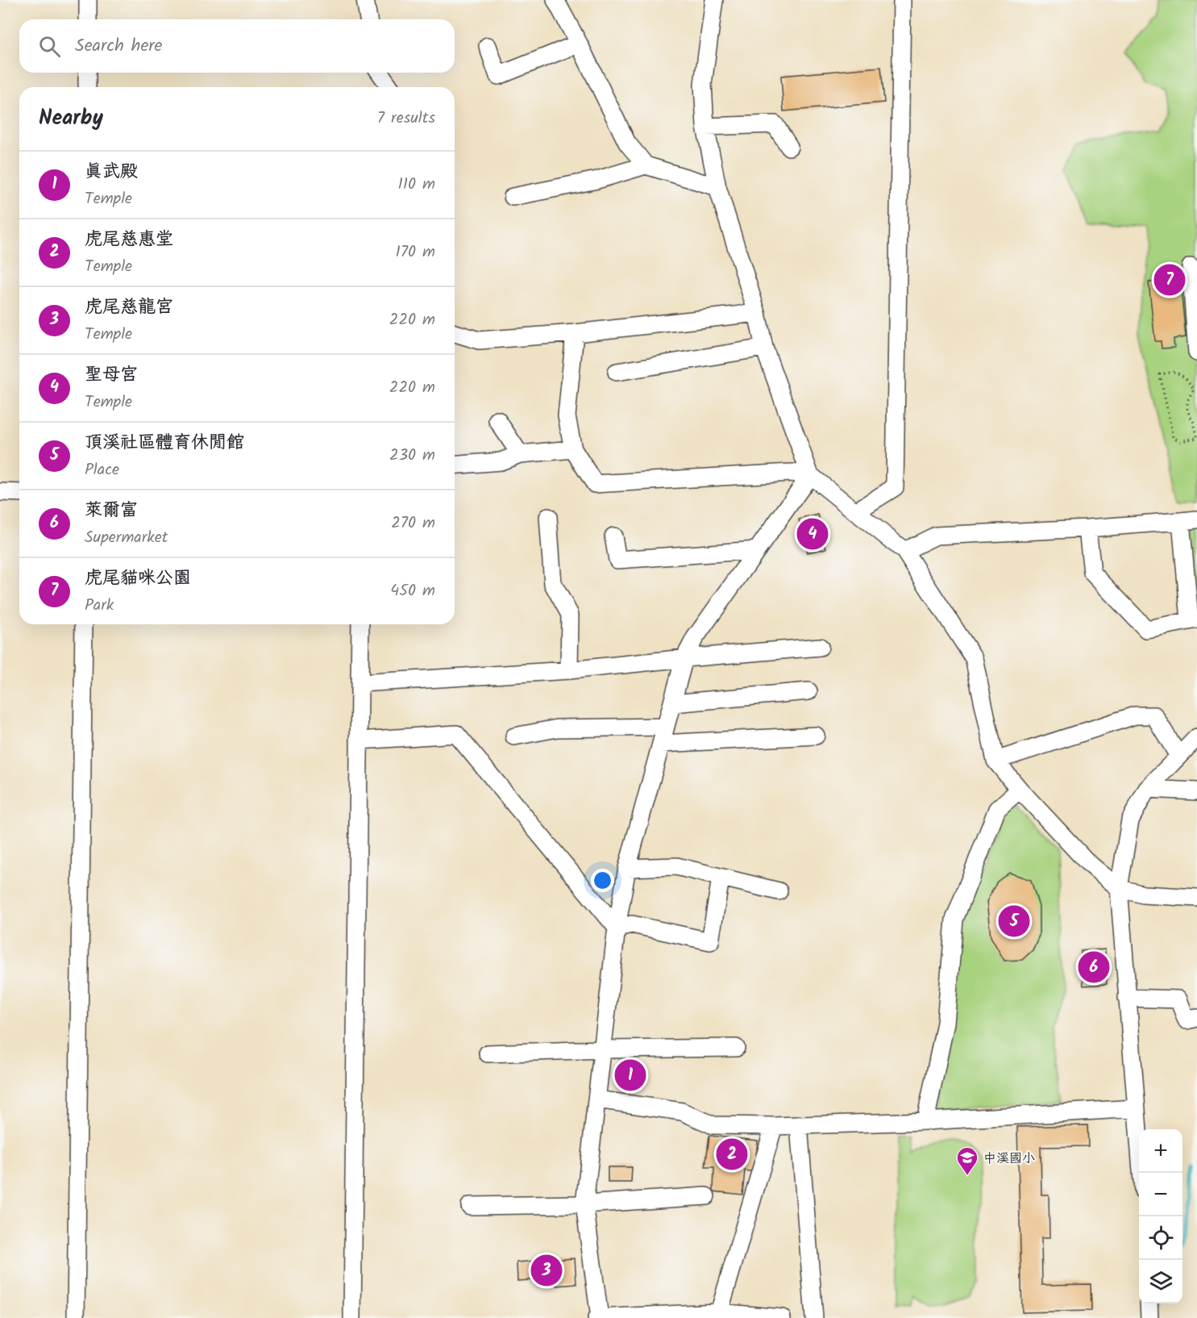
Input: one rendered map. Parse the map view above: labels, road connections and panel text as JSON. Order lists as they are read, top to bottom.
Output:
{
  "places": {
    "school or university": ["中溪國小"]
  },
  "page": {
    "search": "Search here",
    "heading": ["Nearby", "7 results"],
    "list": [
      {
        "mark": "1",
        "name": "真武殿",
        "note": "Temple",
        "value": "110 m"
      },
      {
        "mark": "2",
        "name": "虎尾慈惠堂",
        "note": "Temple",
        "value": "170 m"
      },
      {
        "mark": "3",
        "name": "虎尾慈龍宮",
        "note": "Temple",
        "value": "220 m"
      },
      {
        "mark": "4",
        "name": "聖母宮",
        "note": "Temple",
        "value": "220 m"
      },
      {
        "mark": "5",
        "name": "頂溪社區體育休閒館",
        "note": "Place",
        "value": "230 m"
      },
      {
        "mark": "6",
        "name": "萊爾富",
        "note": "Supermarket",
        "value": "270 m"
      },
      {
        "mark": "7",
        "name": "虎尾貓咪公園",
        "note": "Park",
        "value": "450 m"
      }
    ],
    "pins": [
      "7",
      "4",
      "5",
      "6",
      "1",
      "2",
      "3"
    ],
    "map_buttons": ["+", "−"]
  }
}
